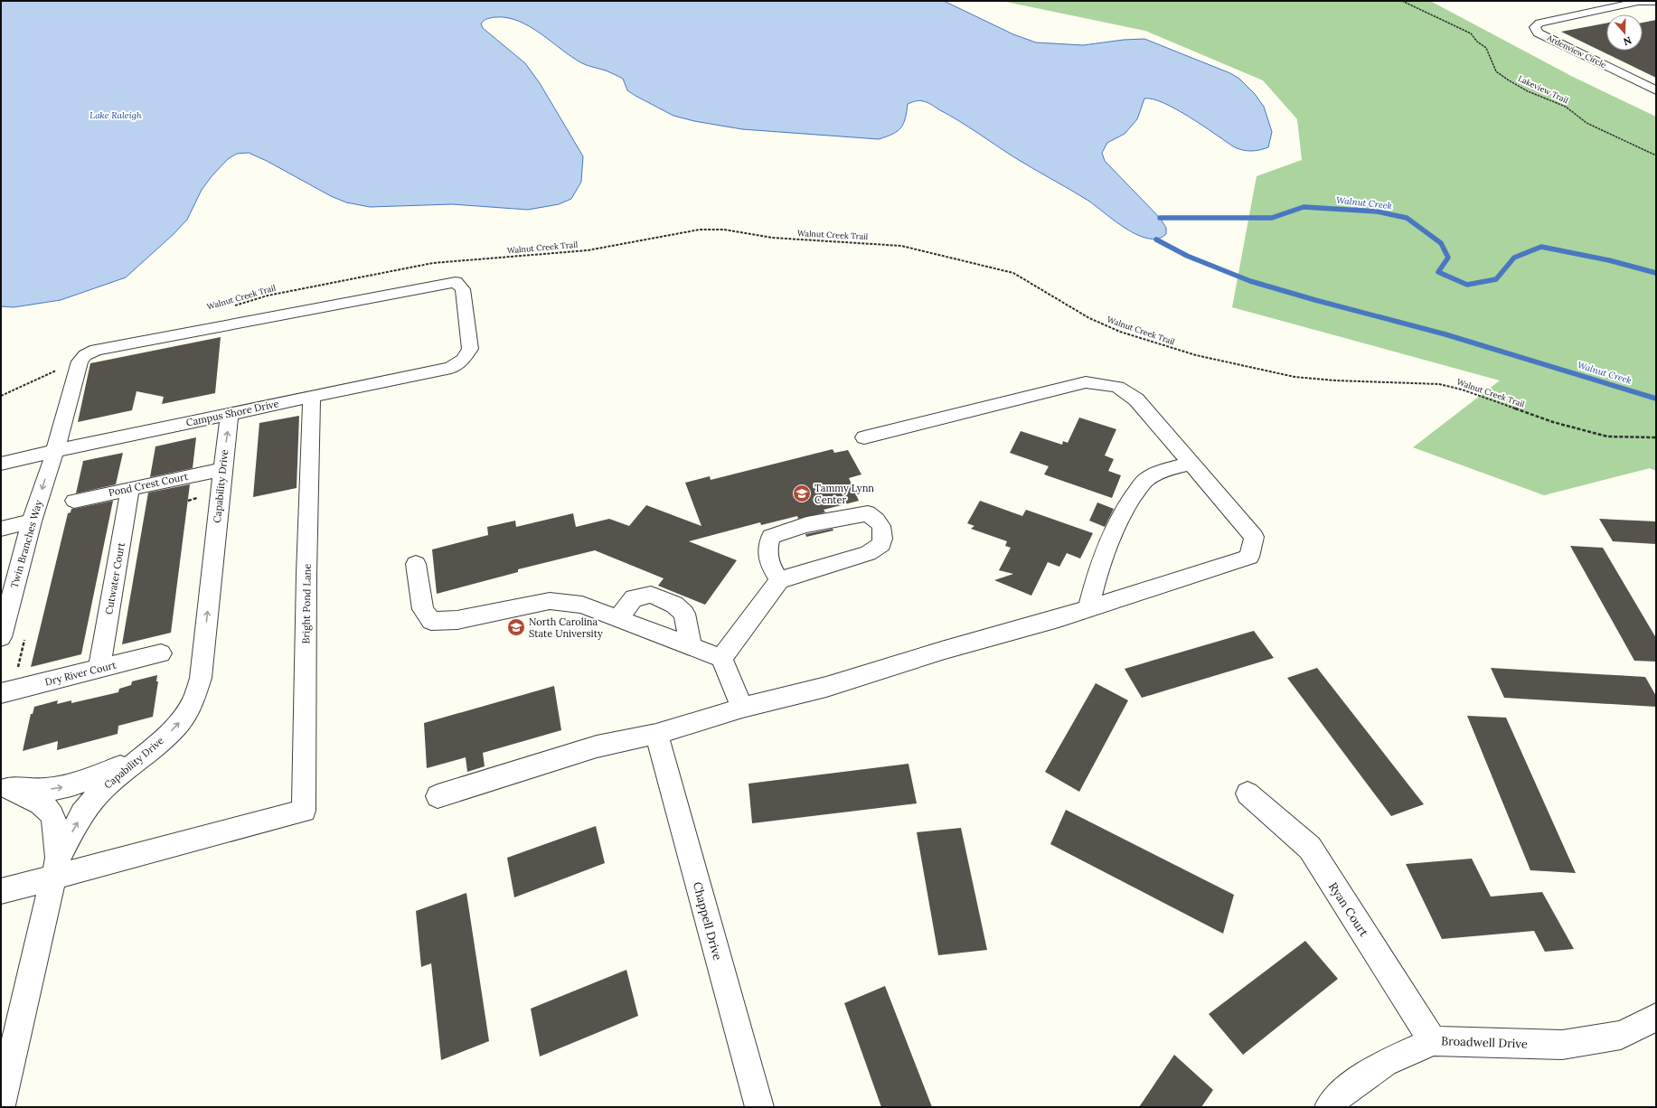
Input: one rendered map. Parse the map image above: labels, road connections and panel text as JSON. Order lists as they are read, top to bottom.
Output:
{
  "streets": {
    "street": [
      "Ardenview Circle",
      "Campus Shore Drive",
      "Pond Crest Court",
      "Capability Drive",
      "Twin Branches Way",
      "Cutwater Court",
      "Bright Pond Lane",
      "Dry River Court",
      "Ryan Court",
      "Chappell Drive",
      "Broadwell Drive"
    ],
    "path": ["Lakeview Trail", "Walnut Creek Trail"]
  },
  "crossings": [
    ["Campus Shore Drive", "Capability Drive"],
    ["Campus Shore Drive", "Twin Branches Way"],
    ["Campus Shore Drive", "Bright Pond Lane"],
    ["Pond Crest Court", "Capability Drive"],
    ["Pond Crest Court", "Cutwater Court"],
    ["Capability Drive", "Bright Pond Lane"],
    ["Cutwater Court", "Dry River Court"],
    ["Ryan Court", "Broadwell Drive"]
  ],
  "one_way": ["Capability Drive"],
  "water": ["Lake Raleigh", "Walnut Creek"],
  "places": {
    "school or university": ["Tammy Lynn Center", "North Carolina State University"]
  },
  "north": "bottom"
}
